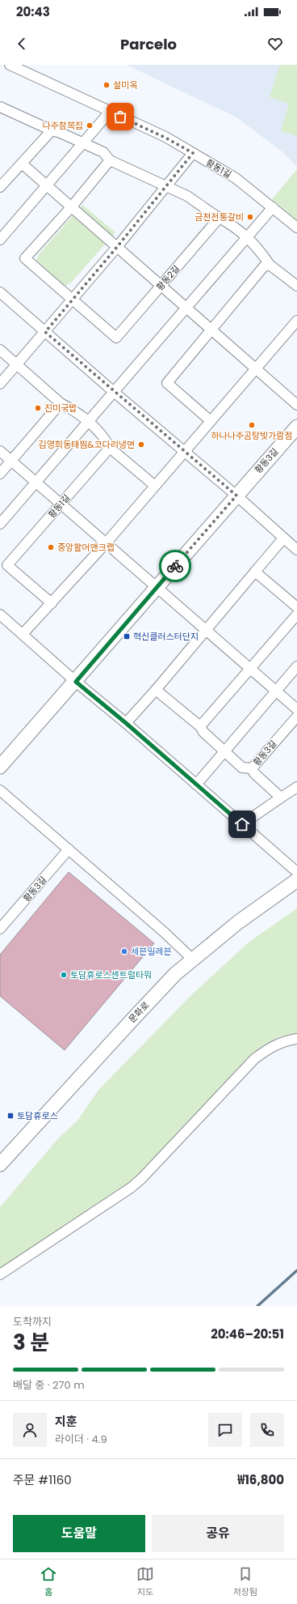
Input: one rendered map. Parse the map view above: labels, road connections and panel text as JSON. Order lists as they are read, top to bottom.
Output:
{
  "streets": {
    "street": [
      "황동1길",
      "황동2길",
      "황동3길",
      "문화로"
    ]
  },
  "places": {
    "other": [
      "설미옥",
      "나주참복집",
      "금천전통갈비",
      "진미국밥",
      "하나나주곰탕빛가람점",
      "김영희동태찜&코다리냉면",
      "중앙활어앤크랩",
      "세븐일레븐",
      "토담휴로스센트럴타워"
    ],
    "transit": ["혁신클러스터단지", "토담휴로스"]
  },
  "page": {
    "status": "20:43",
    "header": "Parcelo",
    "heading": ["3 분", "도착까지", "20:46–20:51"],
    "panel": [
      "지훈",
      "라이더 · 4.9",
      "주문 #1160",
      "₩16,800"
    ],
    "bar": "배달 중 · 270 m",
    "buttons": ["도움말", "공유"],
    "tabs": ["홈", "지도", "저장됨"]
  }
}
